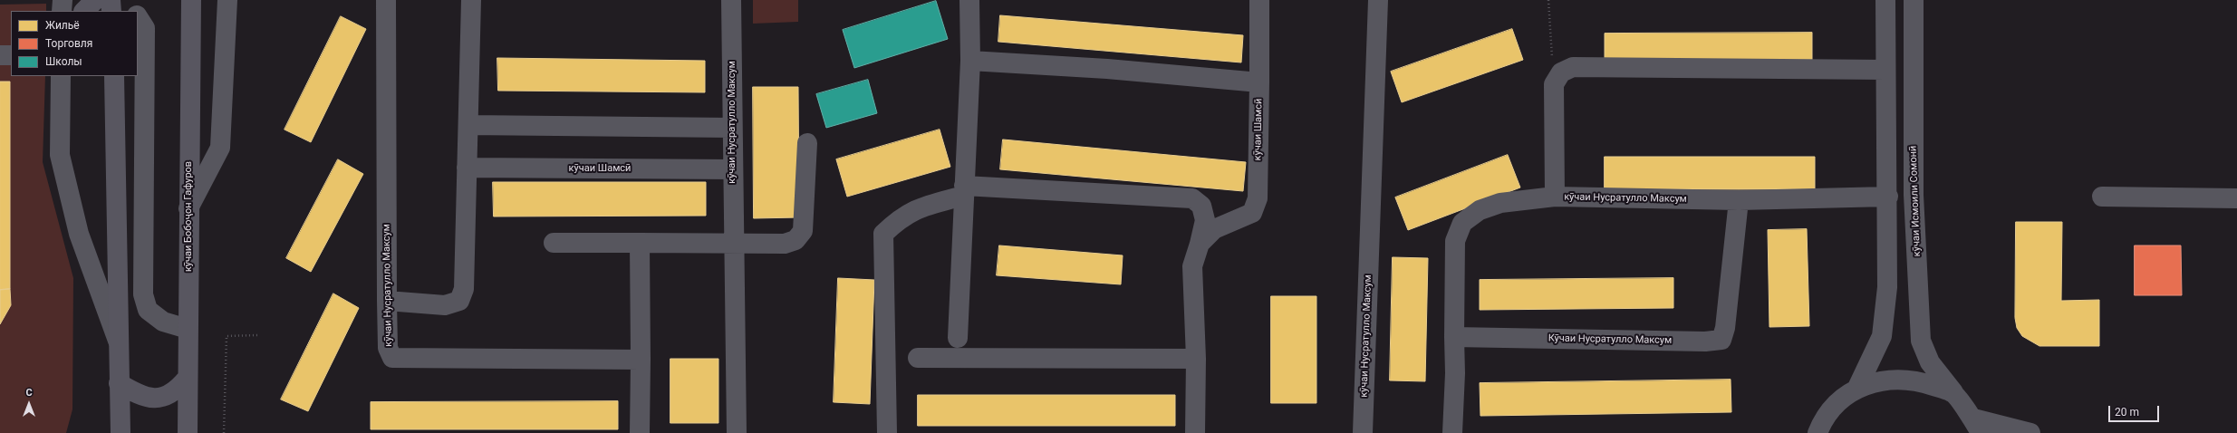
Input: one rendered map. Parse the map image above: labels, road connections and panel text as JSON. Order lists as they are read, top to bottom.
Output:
{
  "streets": {
    "main road": ["кӯчаи Бобоҷон Гафуров"],
    "street": [
      "кӯчаи Нусратулло Максум",
      "кӯчаи Шамсӣ",
      "кӯчаи Исмоили Сомонӣ",
      "Кӯчаи Нусратулло Максум"
    ]
  },
  "crossings": [
    ["кӯчаи Нусратулло Максум", "кӯчаи Шамсӣ"],
    ["кӯчаи Нусратулло Максум", "Кӯчаи Нусратулло Максум"]
  ],
  "legend": ["Жильё", "Торговля", "Школы"],
  "scale_bar": "20 m",
  "north": "top"
}
